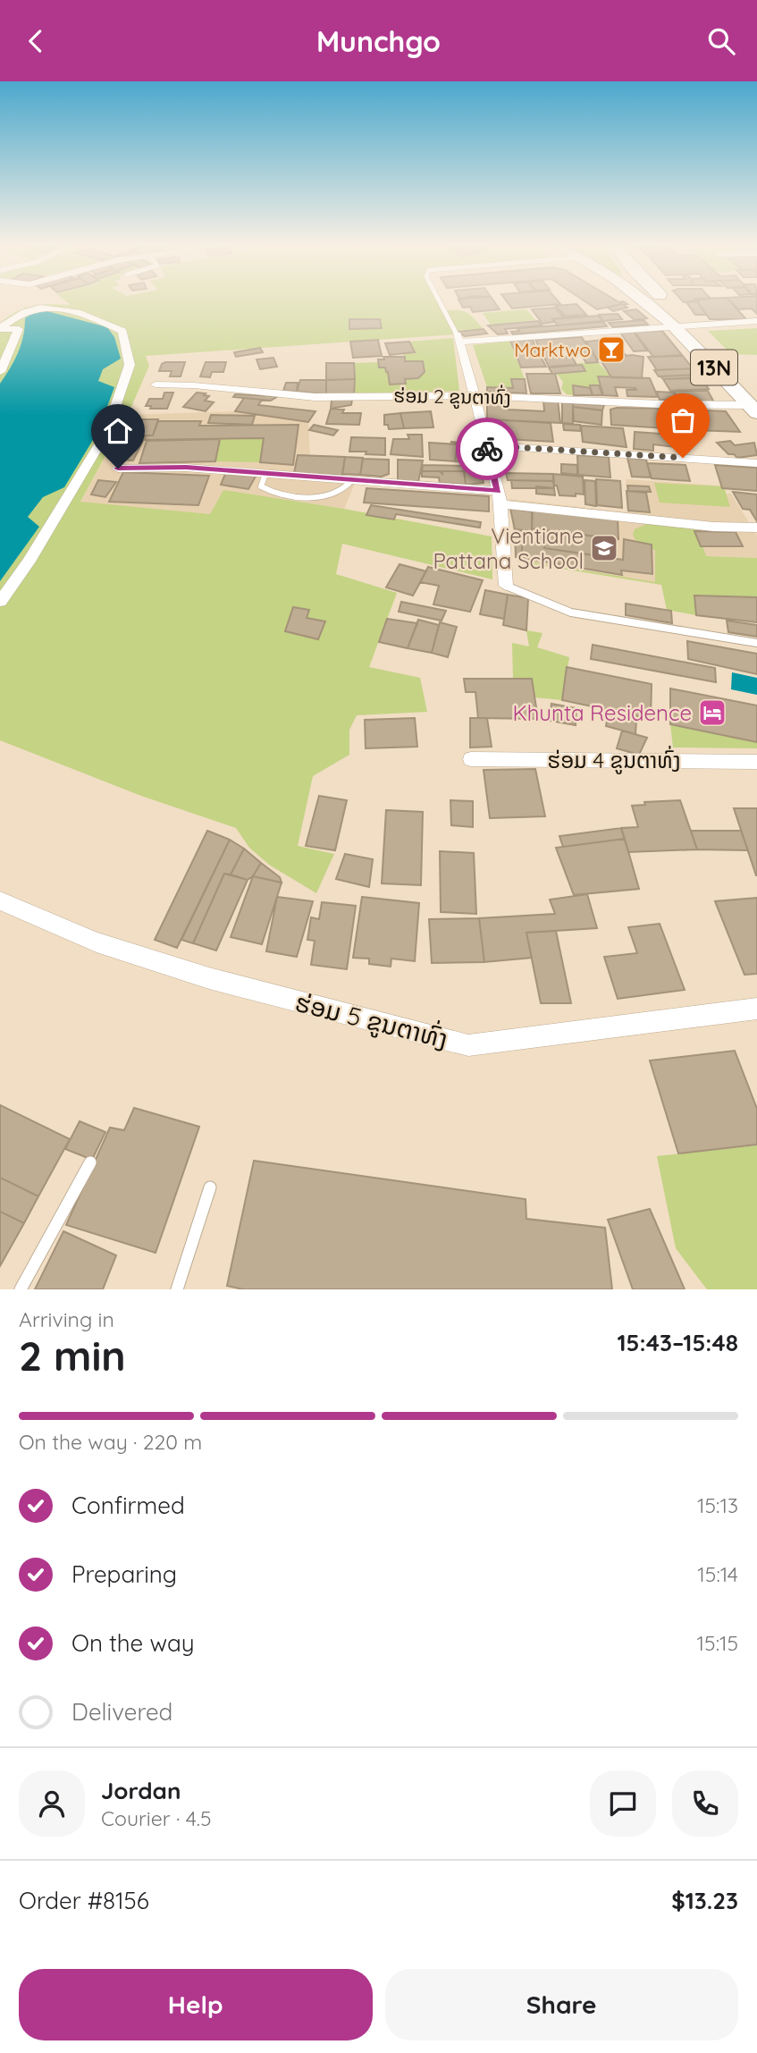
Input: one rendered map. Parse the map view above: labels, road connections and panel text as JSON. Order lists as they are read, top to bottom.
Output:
{
  "streets": {
    "highway": ["13N"],
    "street": ["ຮ່ອມ 2 ຂູນຕາທົ່ງ", "ຮ່ອມ 4 ຂູນຕາທົ່ງ", "ຮ່ອມ 5 ຂູນຕາທົ່ງ"]
  },
  "crossings": [
    ["13N", "ຮ່ອມ 2 ຂູນຕາທົ່ງ"]
  ],
  "places": {
    "bar": ["Marktwo"],
    "school or university": ["Vientiane Pattana School"],
    "hotel": ["Khunta Residence"]
  },
  "page": {
    "header": "Munchgo",
    "heading": ["2 min", "Arriving in", "15:43–15:48"],
    "panel": [
      "Jordan",
      "Courier · 4.5",
      "Order #8156",
      "$13.23"
    ],
    "bar": "On the way · 220 m",
    "list": [
      ["Confirmed", "15:13"],
      ["Preparing", "15:14"],
      ["On the way", "15:15"],
      "Delivered"
    ],
    "buttons": ["Help", "Share"]
  }
}
